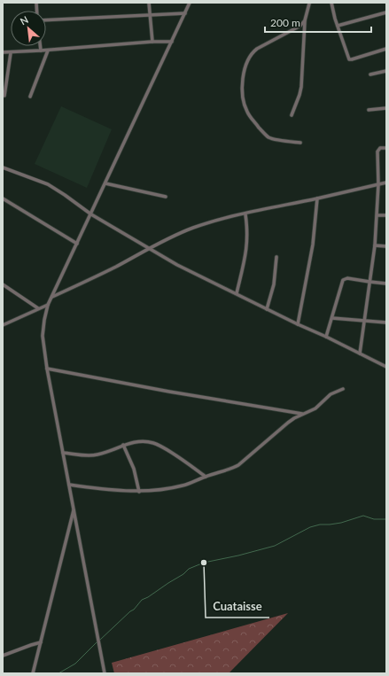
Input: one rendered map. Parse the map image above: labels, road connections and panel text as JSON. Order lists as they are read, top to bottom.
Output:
{
  "places": ["Cuataisse"],
  "scale_bar": "200 m",
  "north": "top left"
}
